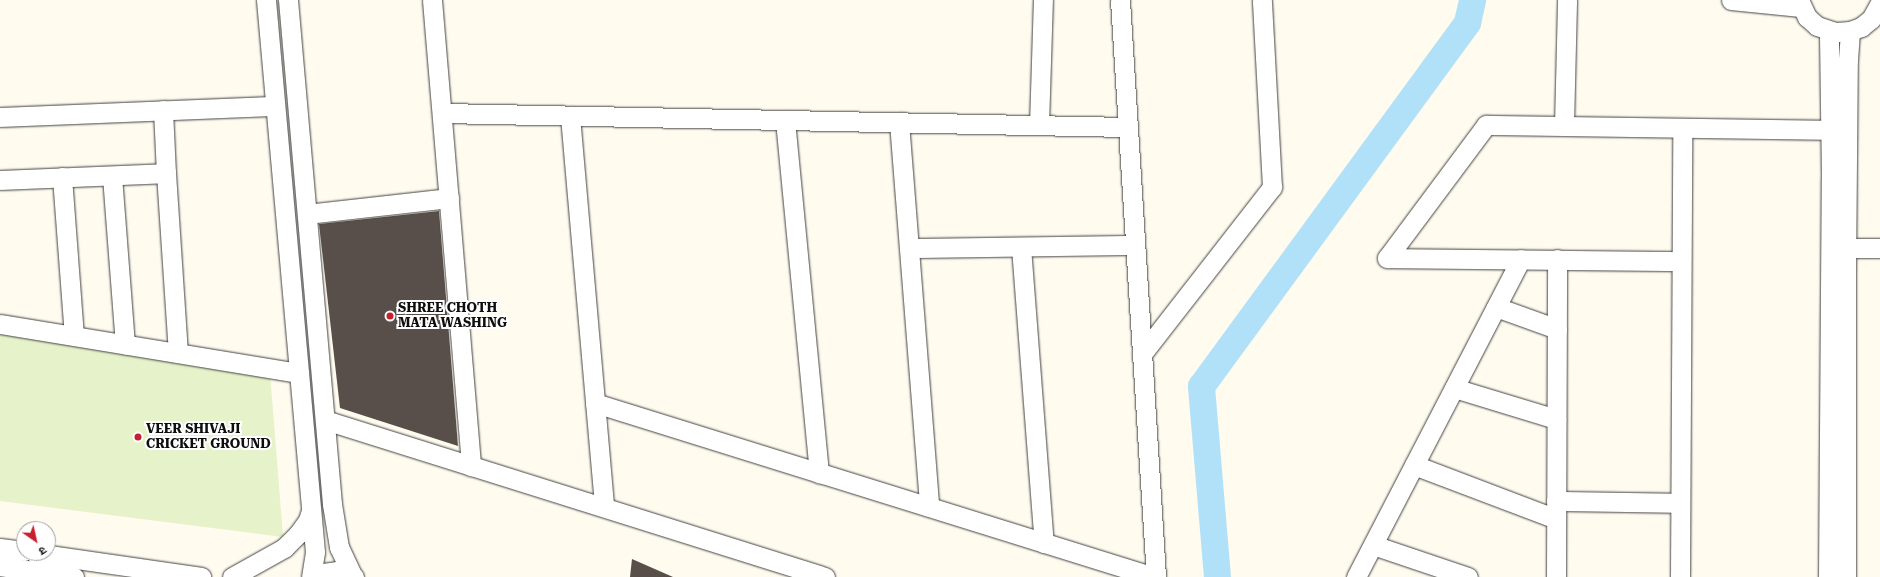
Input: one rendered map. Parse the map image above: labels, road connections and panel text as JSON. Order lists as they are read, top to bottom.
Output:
{
  "places": ["SHREE CHOTH MATA WASHING", "VEER SHIVAJI CRICKET GROUND"],
  "north": "bottom right"
}
